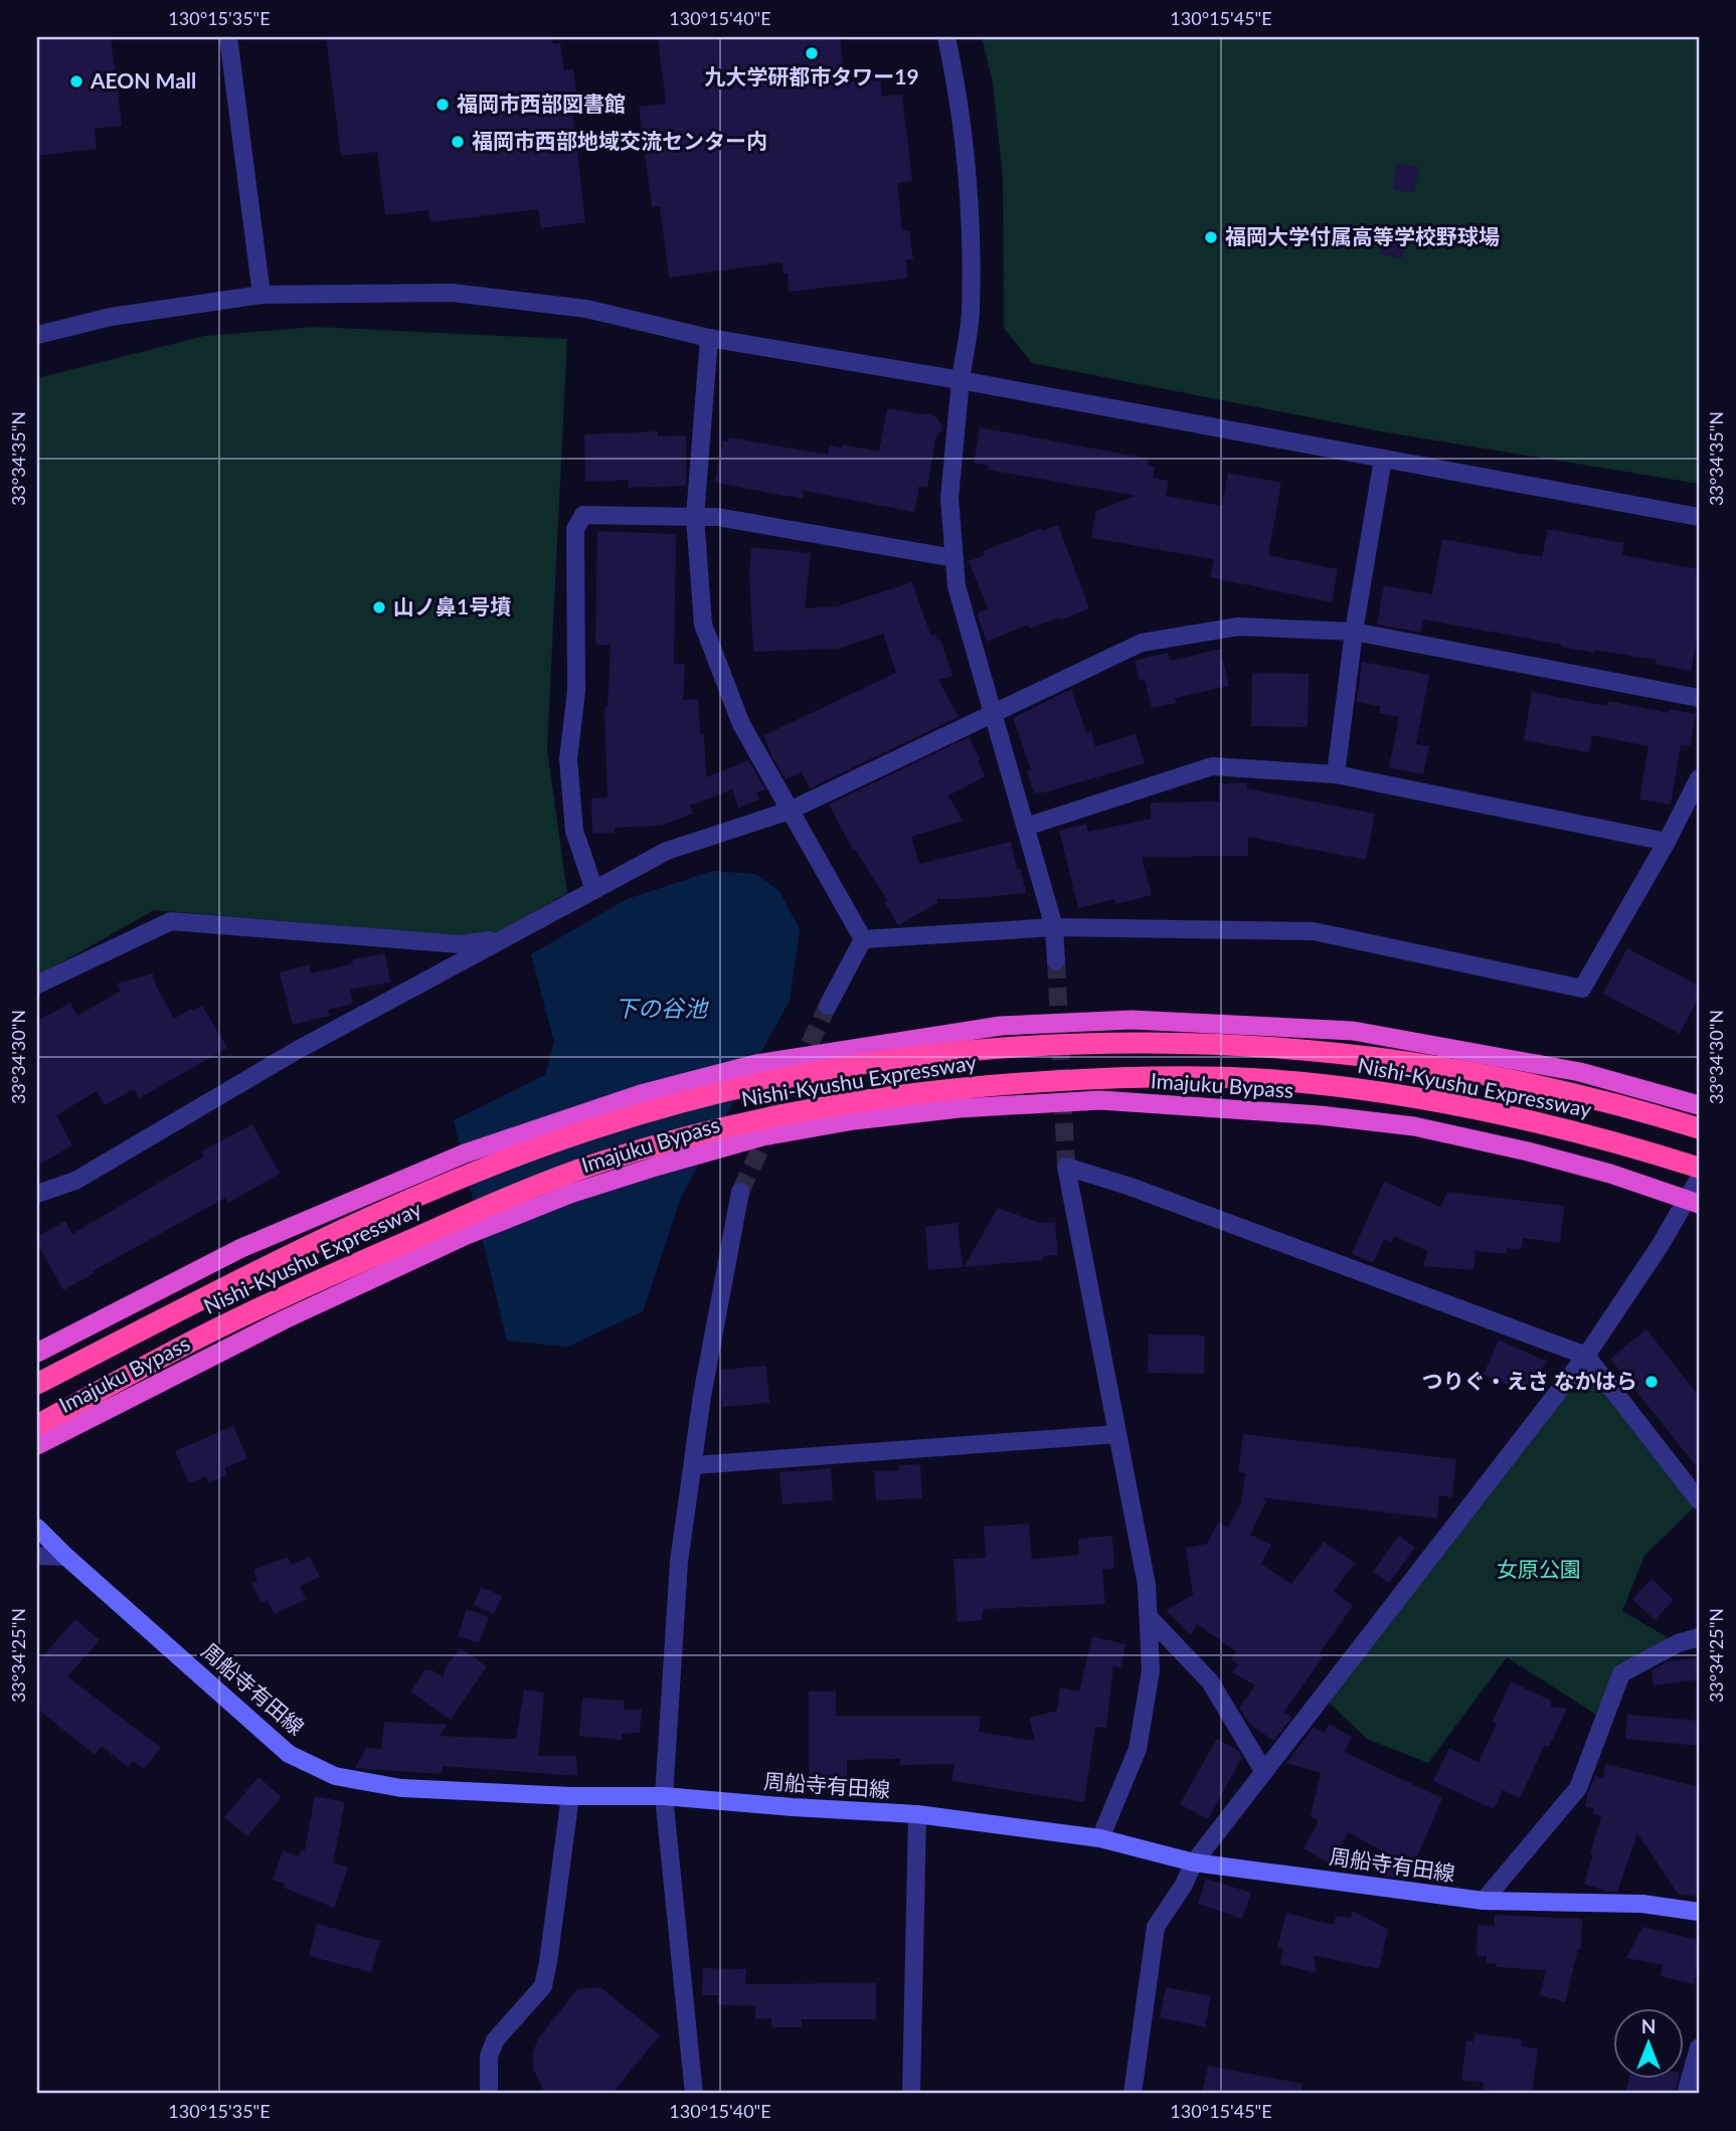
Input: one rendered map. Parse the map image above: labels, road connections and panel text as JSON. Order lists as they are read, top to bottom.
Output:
{
  "streets": {
    "highway": ["Nishi-Kyushu Expressway", "Imajuku Bypass"],
    "main road": ["周船寺有田線"]
  },
  "water": ["下の谷池"],
  "parks": ["女原公園"],
  "places": [
    "九大学研都市タワー19",
    "AEON Mall",
    "福岡市西部図書館",
    "福岡市西部地域交流センター内",
    "福岡大学付属高等学校野球場",
    "山ノ鼻1号墳",
    "つりぐ・えさ なかはら"
  ],
  "north": "top",
  "coordinates": [
    "130°15'35\"E",
    "130°15'40\"E",
    "130°15'45\"E",
    "33°34'35\"N",
    "33°34'30\"N",
    "33°34'25\"N"
  ]
}
